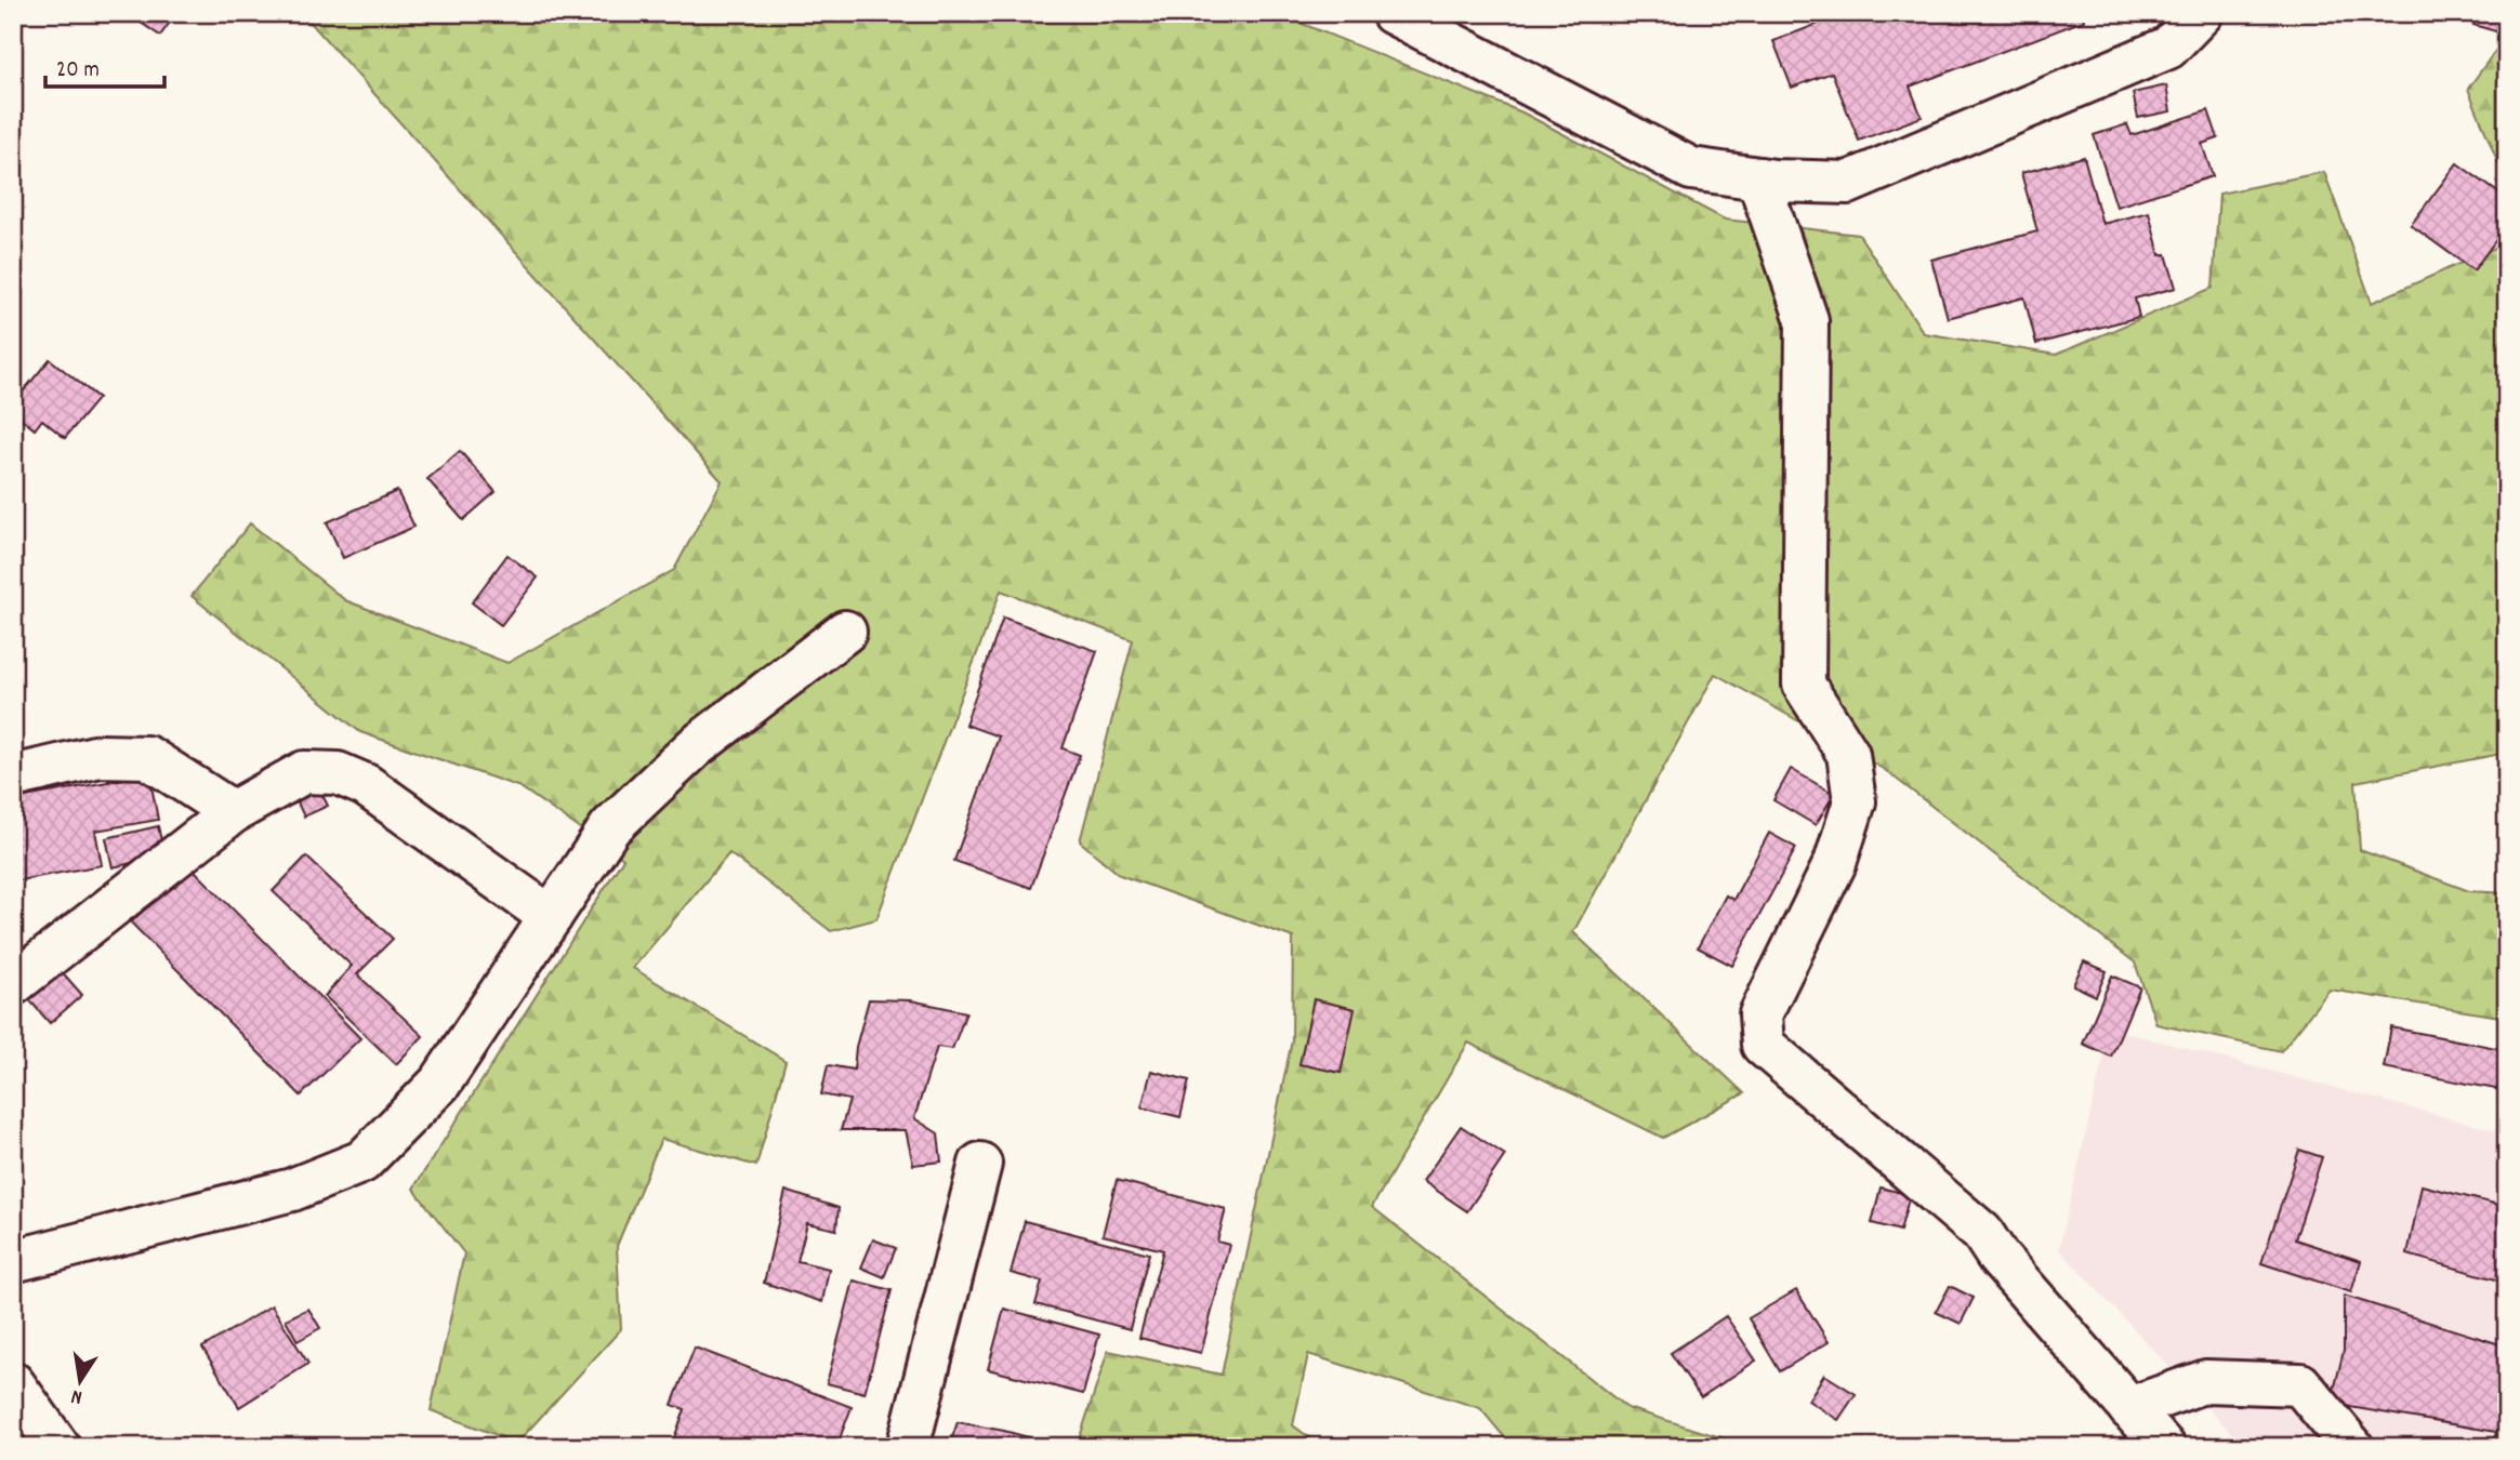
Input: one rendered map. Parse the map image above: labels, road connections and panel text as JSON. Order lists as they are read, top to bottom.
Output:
{
  "scale_bar": "20 m",
  "north": "bottom"
}
